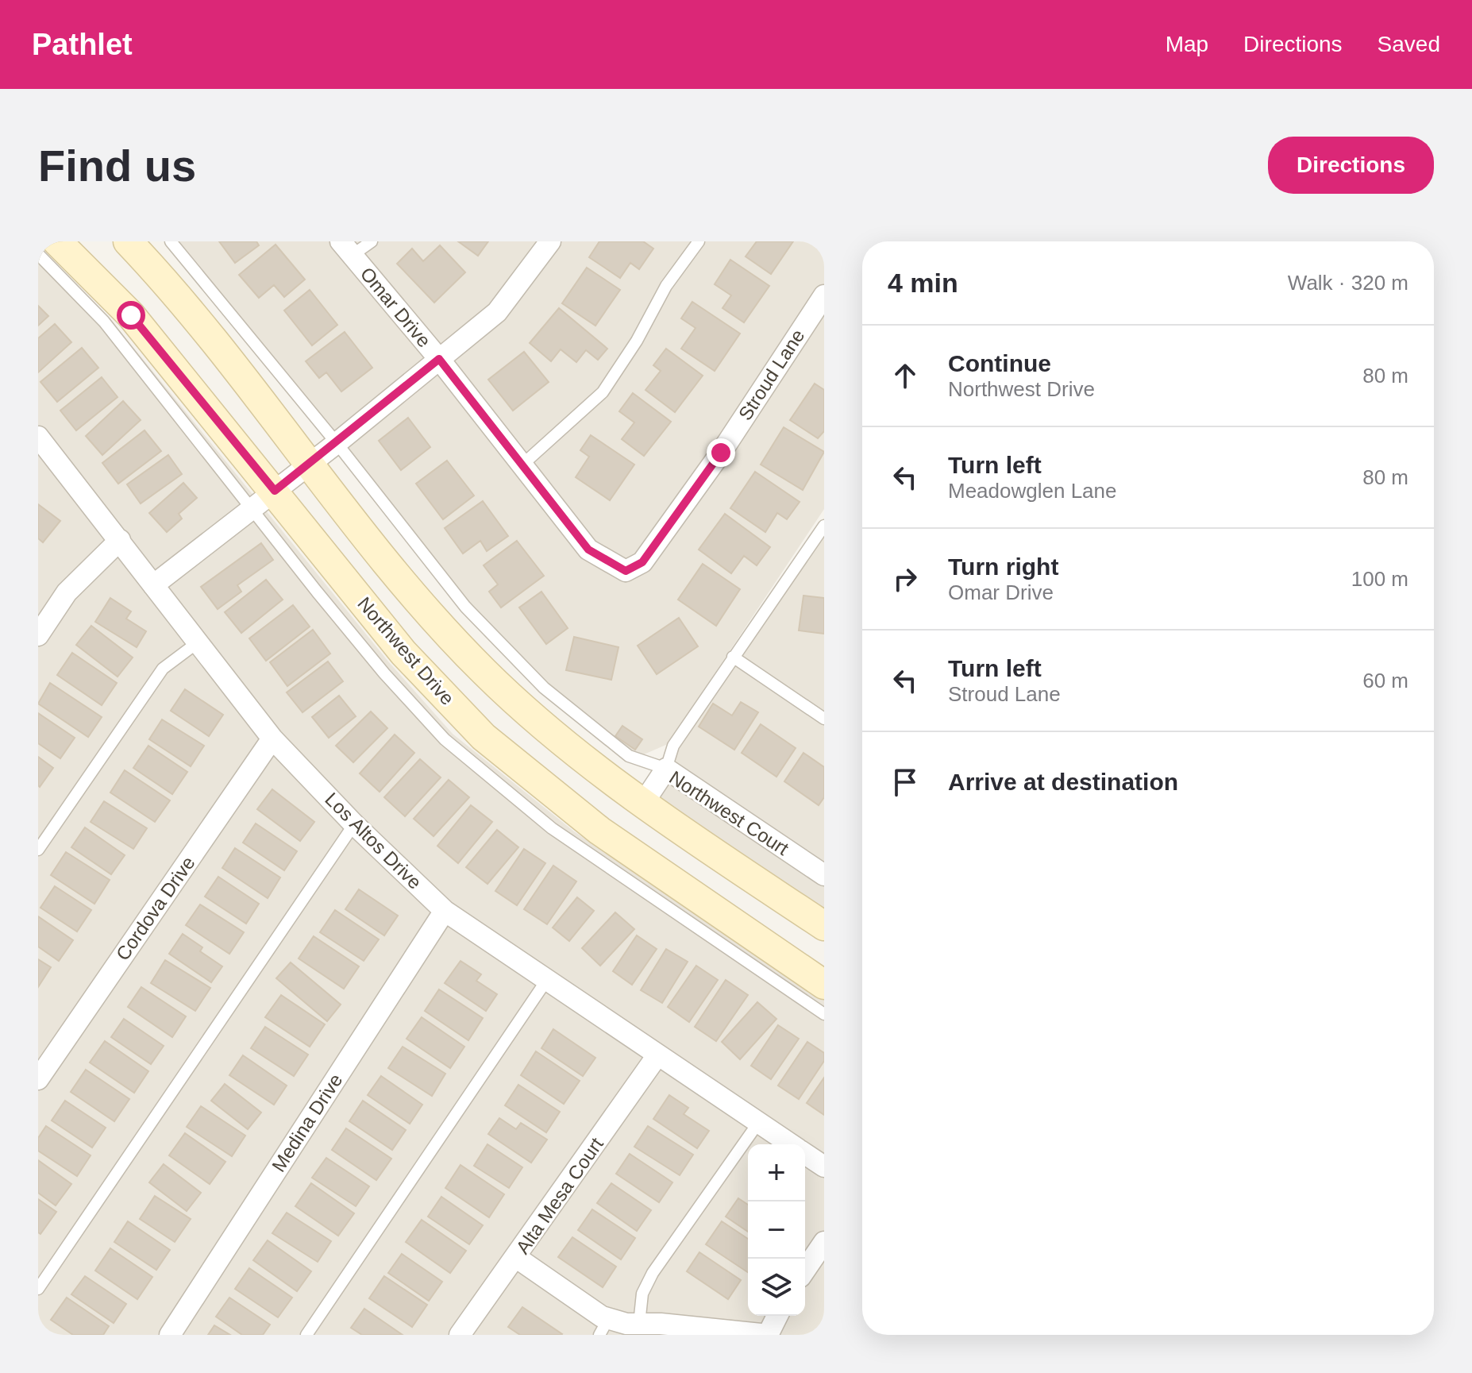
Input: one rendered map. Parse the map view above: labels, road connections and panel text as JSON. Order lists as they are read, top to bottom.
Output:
{
  "streets": {
    "main road": ["Northwest Drive"],
    "street": [
      "Omar Drive",
      "Stroud Lane",
      "Northwest Court",
      "Los Altos Drive",
      "Cordova Drive",
      "Medina Drive",
      "Alta Mesa Court"
    ]
  },
  "crossings": [
    ["Omar Drive", "Stroud Lane"],
    ["Los Altos Drive", "Cordova Drive"],
    ["Los Altos Drive", "Medina Drive"],
    ["Los Altos Drive", "Alta Mesa Court"]
  ],
  "page": {
    "header": "Pathlet",
    "nav": ["Map", "Directions", "Saved"],
    "buttons": "Directions",
    "title": "Find us",
    "heading": ["4 min", "Walk · 320 m"],
    "list": [
      ["Continue", "Northwest Drive", "80 m"],
      ["Turn left", "Meadowglen Lane", "80 m"],
      ["Turn right", "Omar Drive", "100 m"],
      ["Turn left", "Stroud Lane", "60 m"],
      "Arrive at destination"
    ],
    "map_buttons": ["+", "−"]
  }
}
